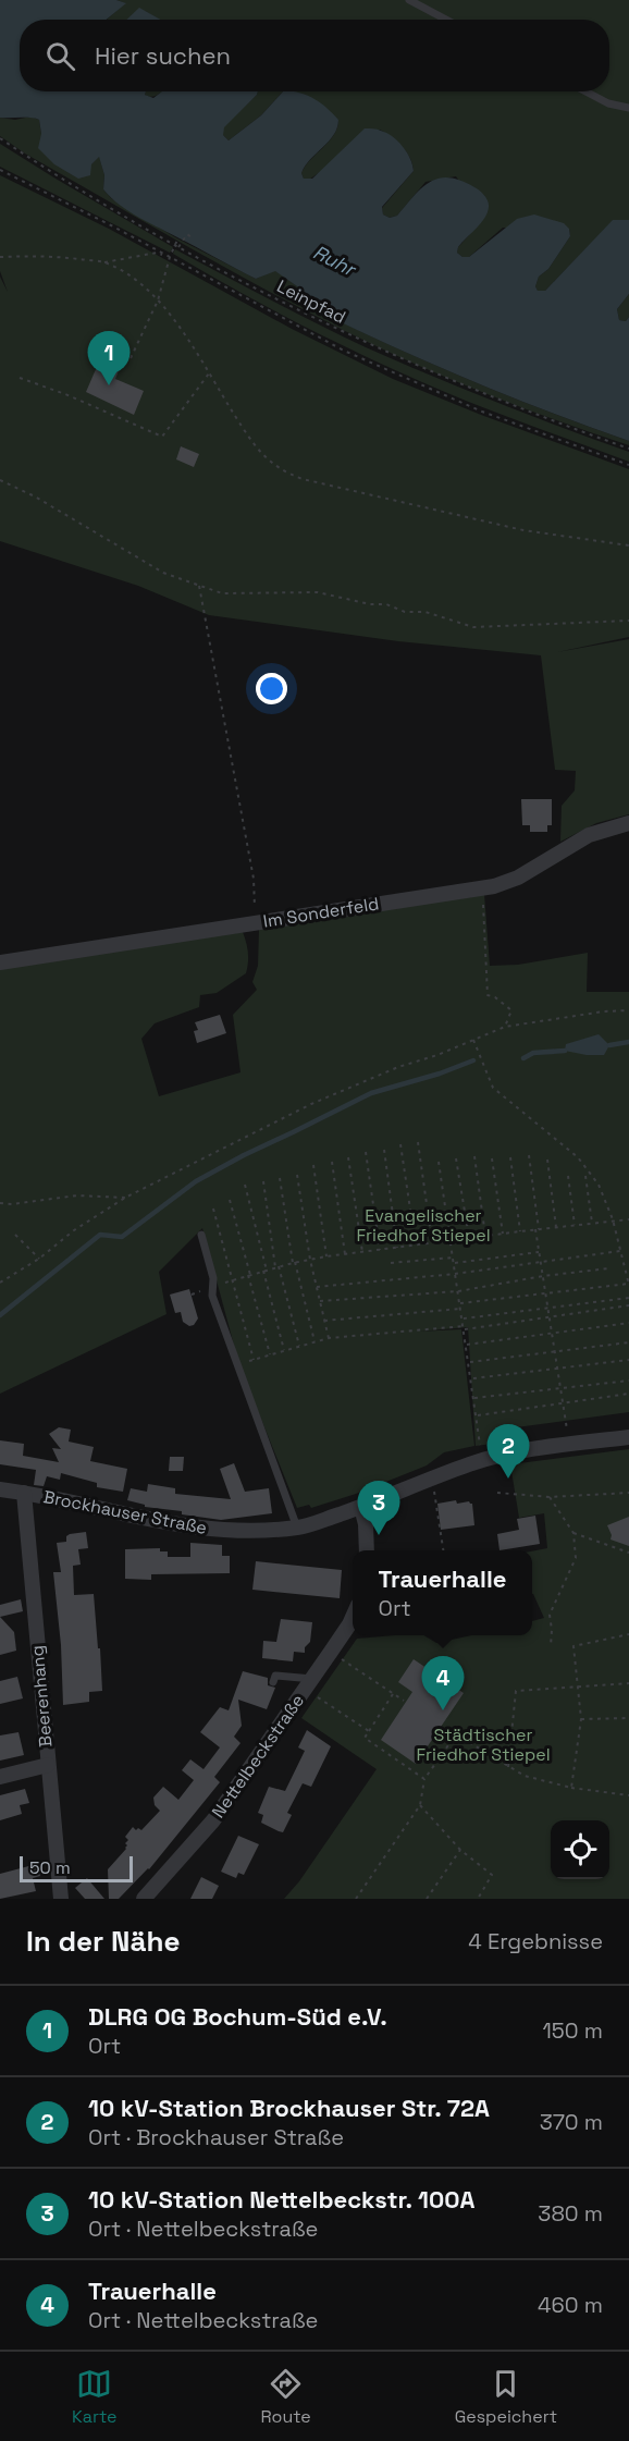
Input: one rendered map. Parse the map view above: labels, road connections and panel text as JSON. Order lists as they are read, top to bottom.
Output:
{
  "streets": {
    "street": [
      "Im Sonderfeld",
      "Brockhauser Straße",
      "Beerenhang",
      "Nettelbeckstraße"
    ],
    "path": ["Leinpfad"]
  },
  "crossings": [
    ["Brockhauser Straße", "Beerenhang"]
  ],
  "water": ["Ruhr"],
  "parks": ["Evangelischer Friedhof Stiepel", "Städtischer Friedhof Stiepel"],
  "scale_bar": "50 m",
  "page": {
    "search": "Hier suchen",
    "pins": [
      "1",
      "2",
      "3",
      "4"
    ],
    "popup": ["Trauerhalle", "Ort"],
    "scale": "50 m",
    "heading": ["In der Nähe", "4 Ergebnisse"],
    "list": [
      {
        "mark": "1",
        "name": "DLRG OG Bochum-Süd e.V.",
        "note": "Ort",
        "value": "150 m"
      },
      {
        "mark": "2",
        "name": "10 kV-Station Brockhauser Str. 72A",
        "note": "Ort · Brockhauser Straße",
        "value": "370 m"
      },
      {
        "mark": "3",
        "name": "10 kV-Station Nettelbeckstr. 100A",
        "note": "Ort · Nettelbeckstraße",
        "value": "380 m"
      },
      {
        "mark": "4",
        "name": "Trauerhalle",
        "note": "Ort · Nettelbeckstraße",
        "value": "460 m"
      }
    ],
    "nav": ["Karte", "Route", "Gespeichert"]
  }
}
